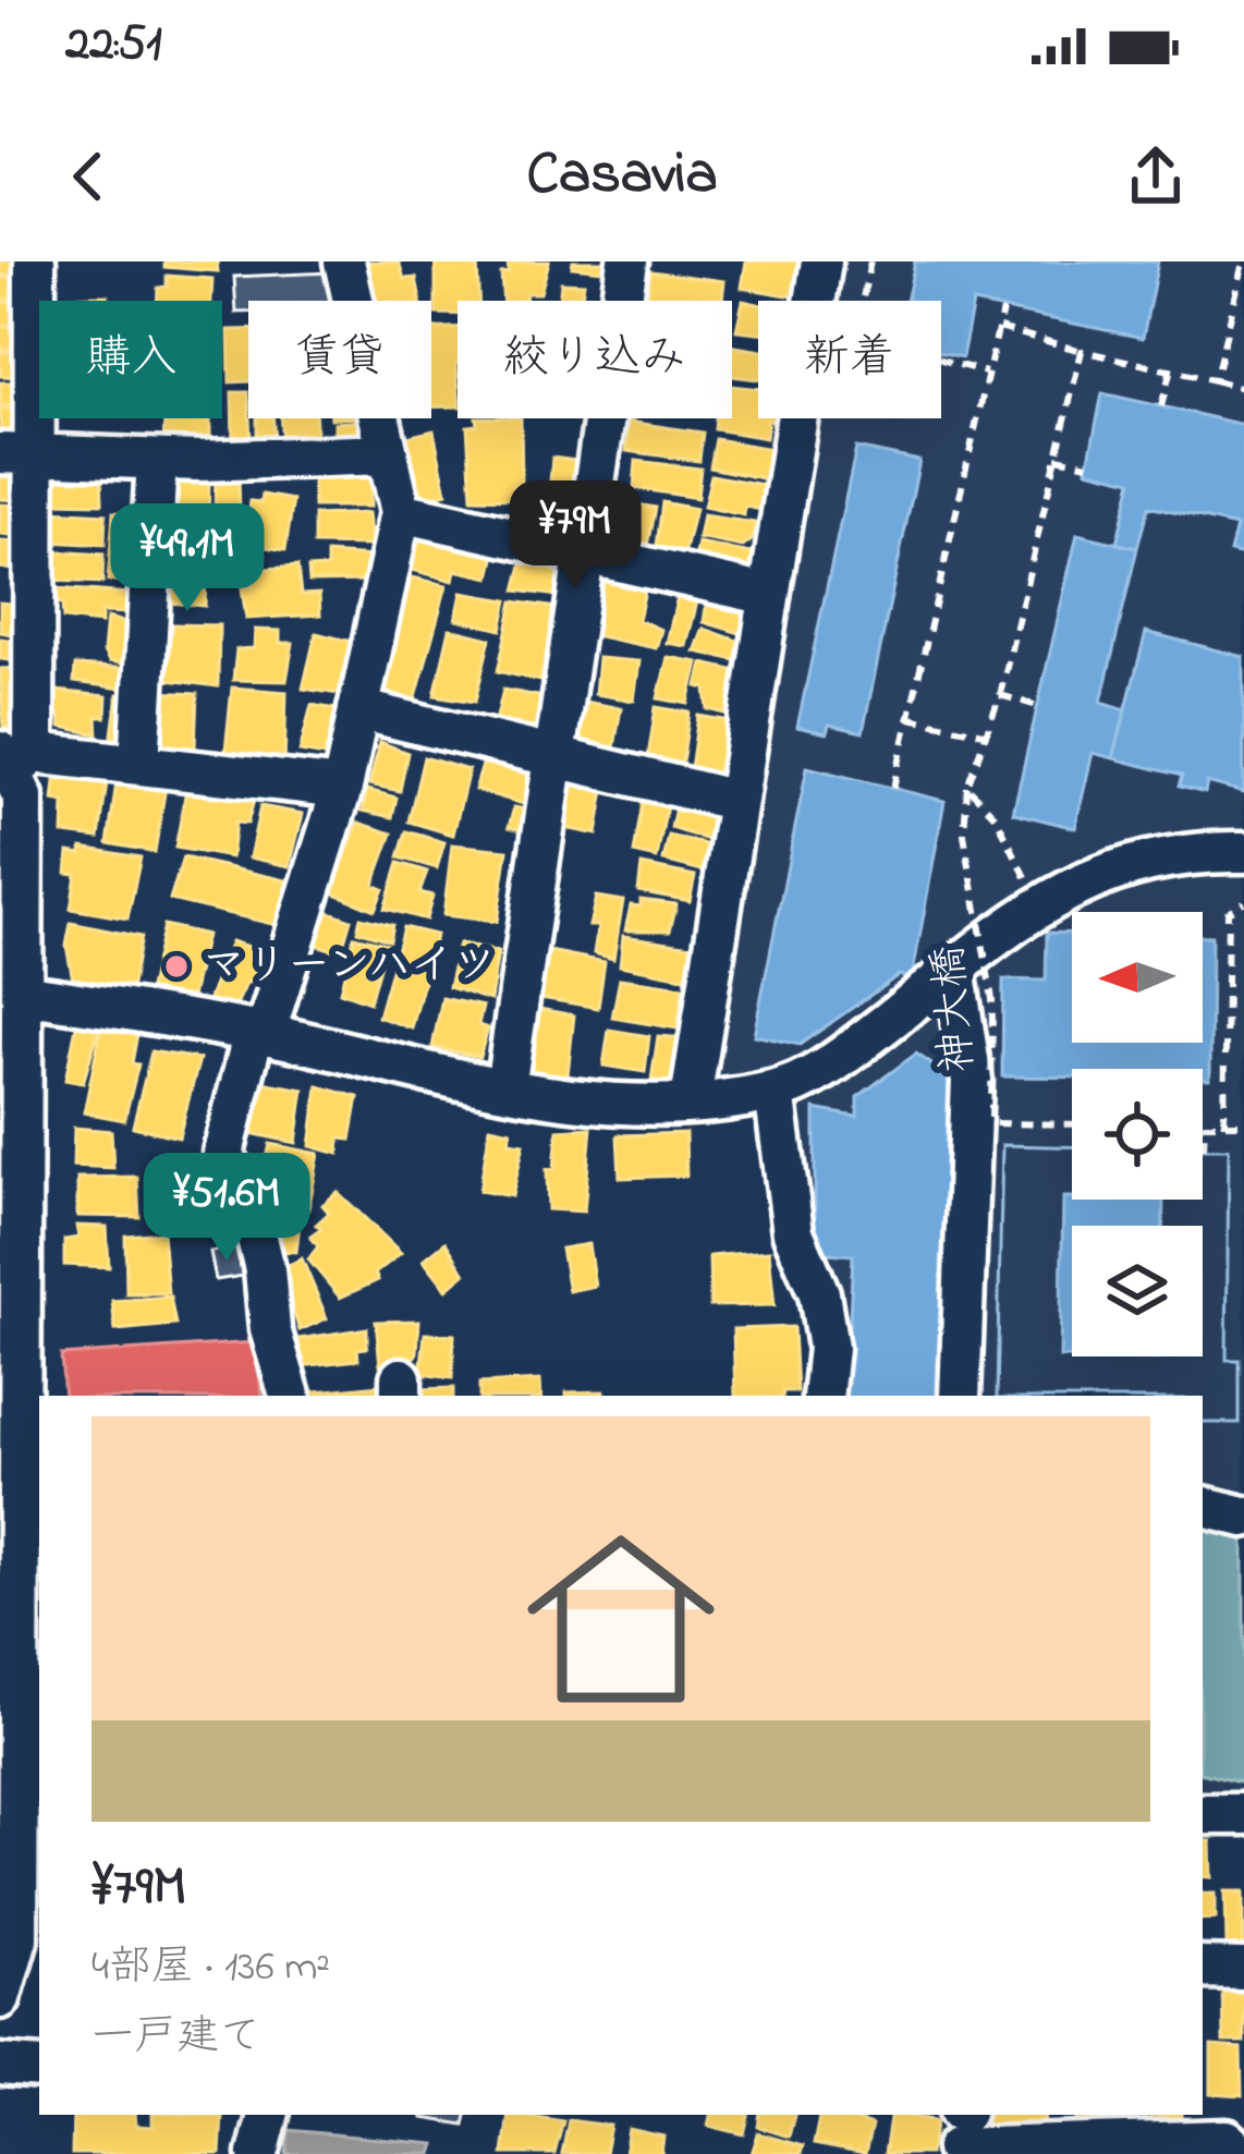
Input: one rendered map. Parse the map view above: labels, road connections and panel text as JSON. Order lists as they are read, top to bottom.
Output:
{
  "streets": {
    "path": ["神大橋"]
  },
  "places": ["マリーンハイツ"],
  "north": "left",
  "page": {
    "status": "22:51",
    "header": "Casavia",
    "chip": [
      "購入",
      "賃貸",
      "絞り込み",
      "新着"
    ],
    "price": ["¥79M", "¥49.1M", "¥51.6M"],
    "list": [
      {
        "name": "¥79M",
        "note": "4部屋 · 136 m² · 一戸建て"
      }
    ]
  }
}
